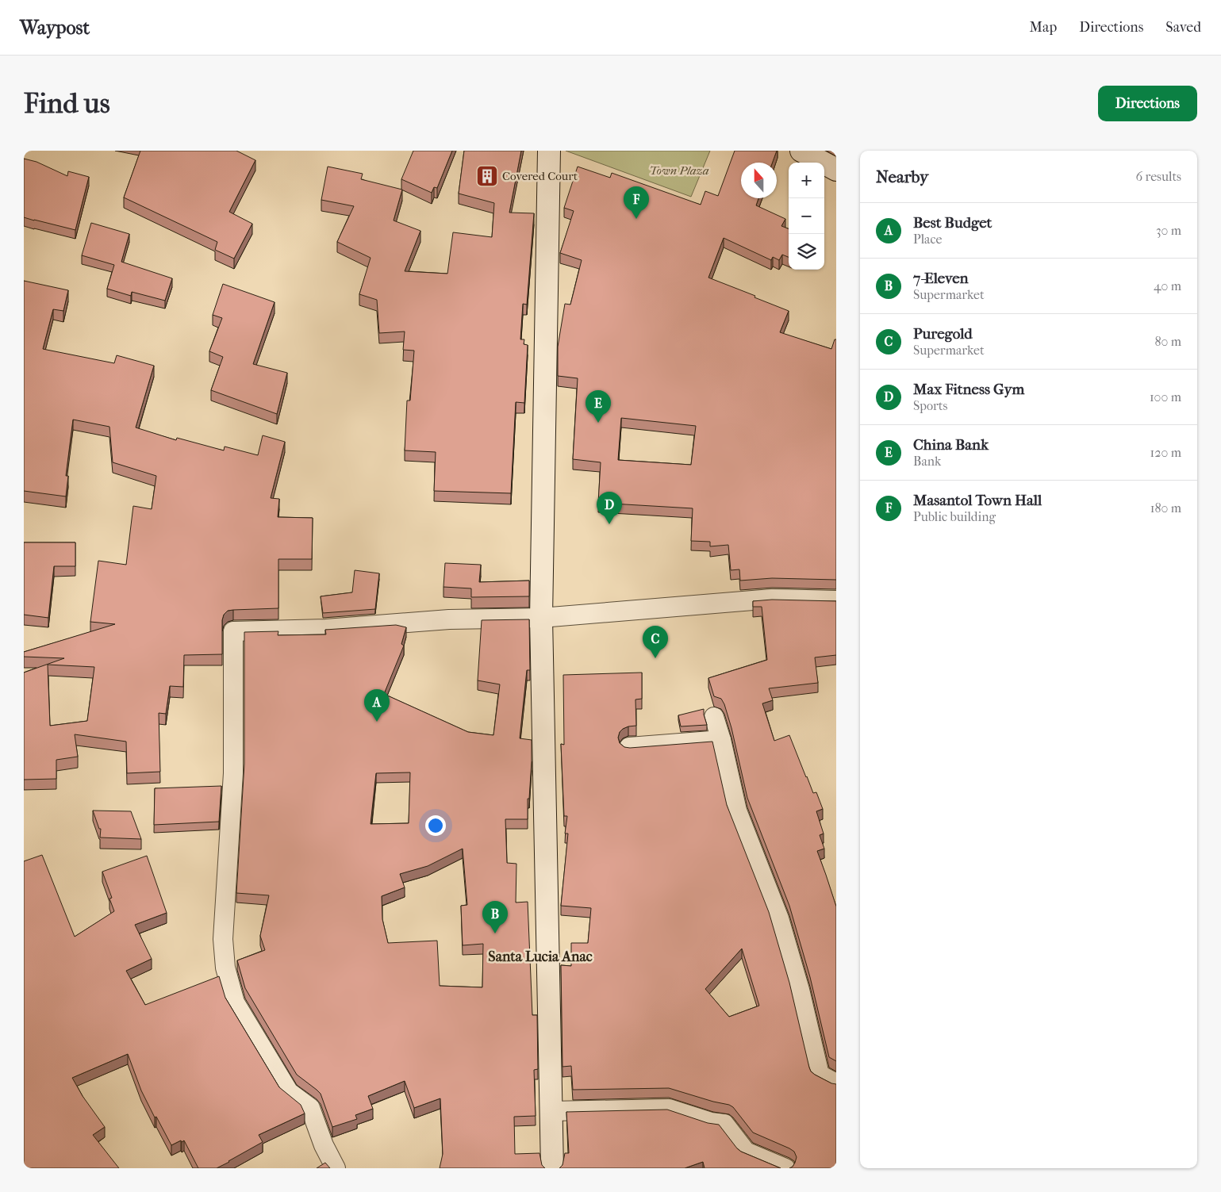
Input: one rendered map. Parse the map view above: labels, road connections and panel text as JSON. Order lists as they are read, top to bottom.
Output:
{
  "districts": ["Santa Lucia Anac"],
  "parks": ["Town Plaza"],
  "places": {
    "building": ["Covered Court"]
  },
  "north": "top",
  "page": {
    "header": "Waypost",
    "nav": ["Map", "Directions", "Saved"],
    "buttons": "Directions",
    "title": "Find us",
    "heading": ["Nearby", "6 results"],
    "map_buttons": ["+", "−"],
    "pins": [
      "F",
      "E",
      "D",
      "C",
      "A",
      "B"
    ],
    "list": [
      {
        "mark": "A",
        "name": "Best Budget",
        "note": "Place",
        "value": "30 m"
      },
      {
        "mark": "B",
        "name": "7-Eleven",
        "note": "Supermarket",
        "value": "40 m"
      },
      {
        "mark": "C",
        "name": "Puregold",
        "note": "Supermarket",
        "value": "80 m"
      },
      {
        "mark": "D",
        "name": "Max Fitness Gym",
        "note": "Sports",
        "value": "100 m"
      },
      {
        "mark": "E",
        "name": "China Bank",
        "note": "Bank",
        "value": "120 m"
      },
      {
        "mark": "F",
        "name": "Masantol Town Hall",
        "note": "Public building",
        "value": "180 m"
      }
    ]
  }
}
